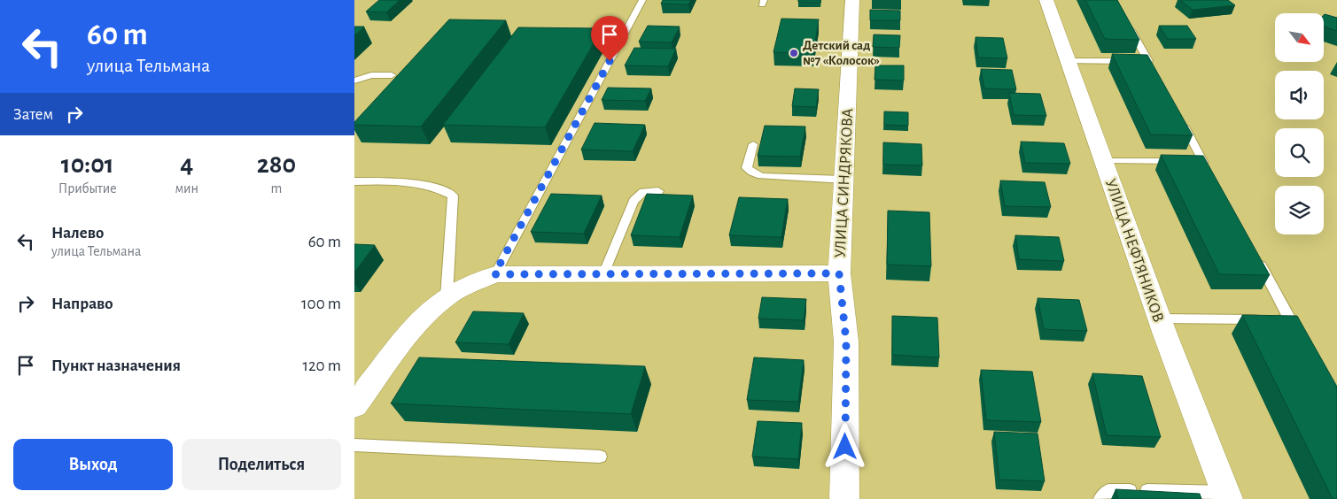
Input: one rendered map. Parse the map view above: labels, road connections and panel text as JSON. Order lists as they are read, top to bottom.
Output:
{
  "streets": {
    "street": ["УЛИЦА СИНДРЯКОВА", "УЛИЦА НЕФТЯНИКОВ"]
  },
  "places": ["Детский сад №7 «Колосок»"],
  "north": "bottom right",
  "page": {
    "turn": ["60 m", "улица Тельмана"],
    "then": "Затем",
    "eta": [
      "10:01",
      "Прибытие",
      "4",
      "мин",
      "280",
      "m"
    ],
    "list": [
      {
        "name": "Налево",
        "note": "улица Тельмана",
        "value": "60 m"
      },
      {
        "name": "Направо",
        "value": "100 m"
      },
      {
        "name": "Пункт назначения",
        "value": "120 m"
      }
    ],
    "buttons": ["Выход", "Поделиться"]
  }
}
